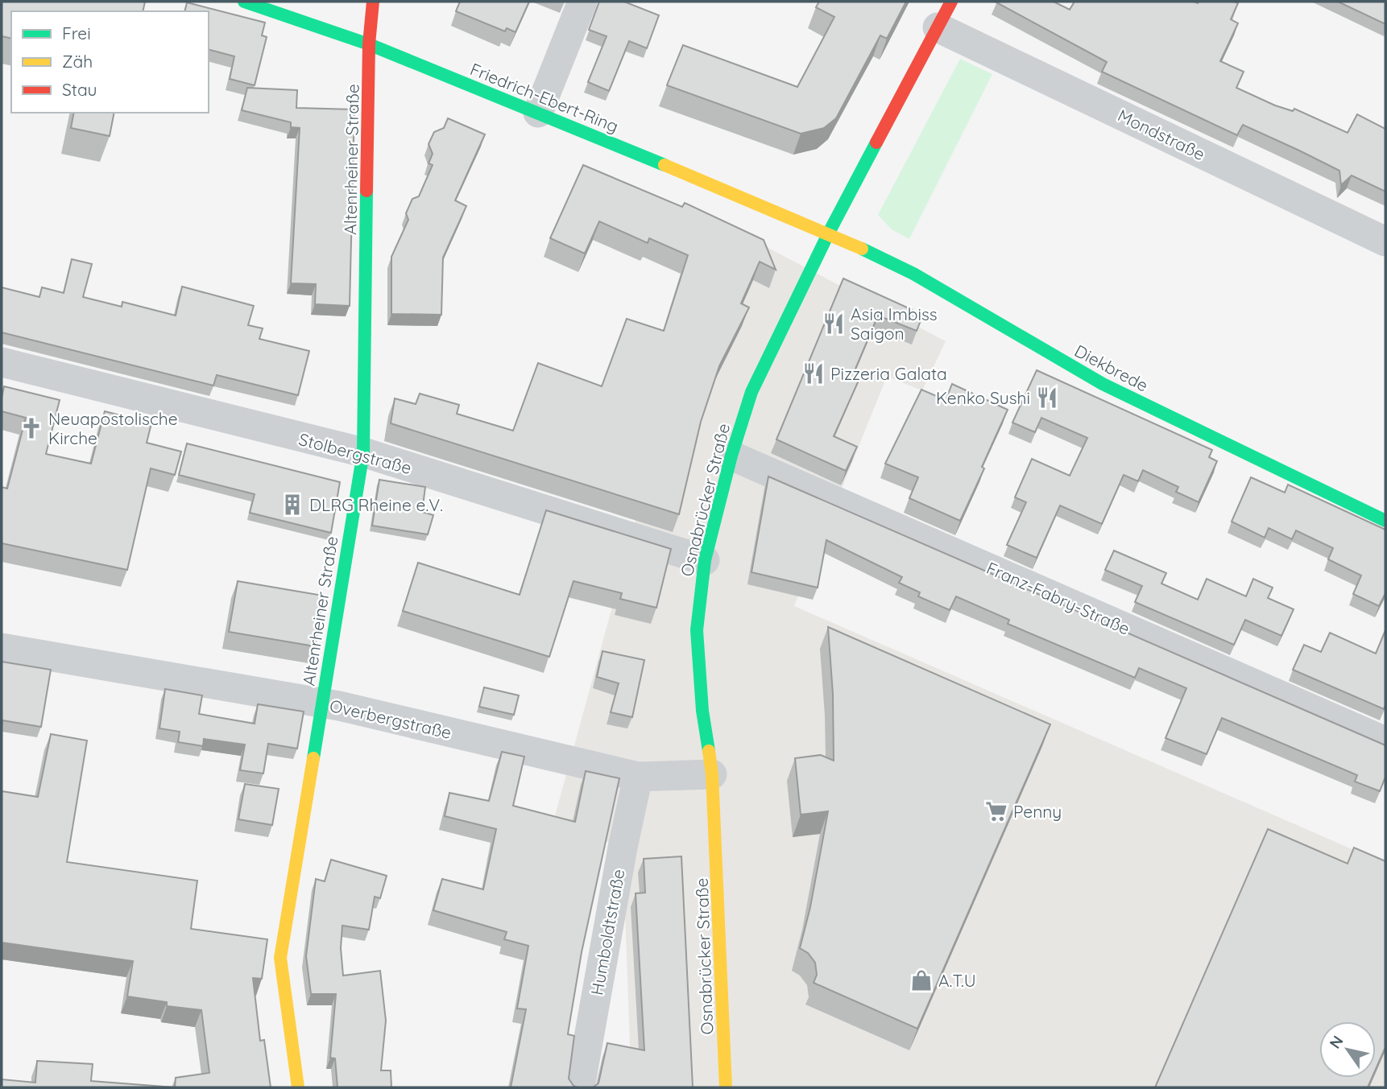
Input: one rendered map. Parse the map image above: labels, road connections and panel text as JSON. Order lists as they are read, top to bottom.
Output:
{
  "streets": {
    "street": [
      "Friedrich-Ebert-Ring",
      "Mondstraße",
      "Altenrheiner Straße",
      "Diekbrede",
      "Stolbergstraße",
      "Osnabrücker Straße",
      "Franz-Fabry-Straße",
      "Overbergstraße",
      "Humboldtstraße"
    ]
  },
  "crossings": [
    ["Friedrich-Ebert-Ring", "Altenrheiner Straße"],
    ["Friedrich-Ebert-Ring", "Diekbrede"],
    ["Friedrich-Ebert-Ring", "Osnabrücker Straße"],
    ["Mondstraße", "Osnabrücker Straße"],
    ["Altenrheiner Straße", "Stolbergstraße"],
    ["Altenrheiner Straße", "Overbergstraße"],
    ["Diekbrede", "Osnabrücker Straße"],
    ["Stolbergstraße", "Osnabrücker Straße"],
    ["Osnabrücker Straße", "Franz-Fabry-Straße"],
    ["Osnabrücker Straße", "Overbergstraße"],
    ["Overbergstraße", "Humboldtstraße"]
  ],
  "places": {
    "restaurant": ["Asia Imbiss Saigon", "Pizzeria Galata", "Kenko Sushi"],
    "church": ["Neuapostolische Kirche"],
    "building": ["DLRG Rheine e.V."],
    "supermarket": ["Penny"],
    "shop": ["A.T.U"]
  },
  "legend": ["Frei", "Zäh", "Stau"],
  "north": "top left"
}
